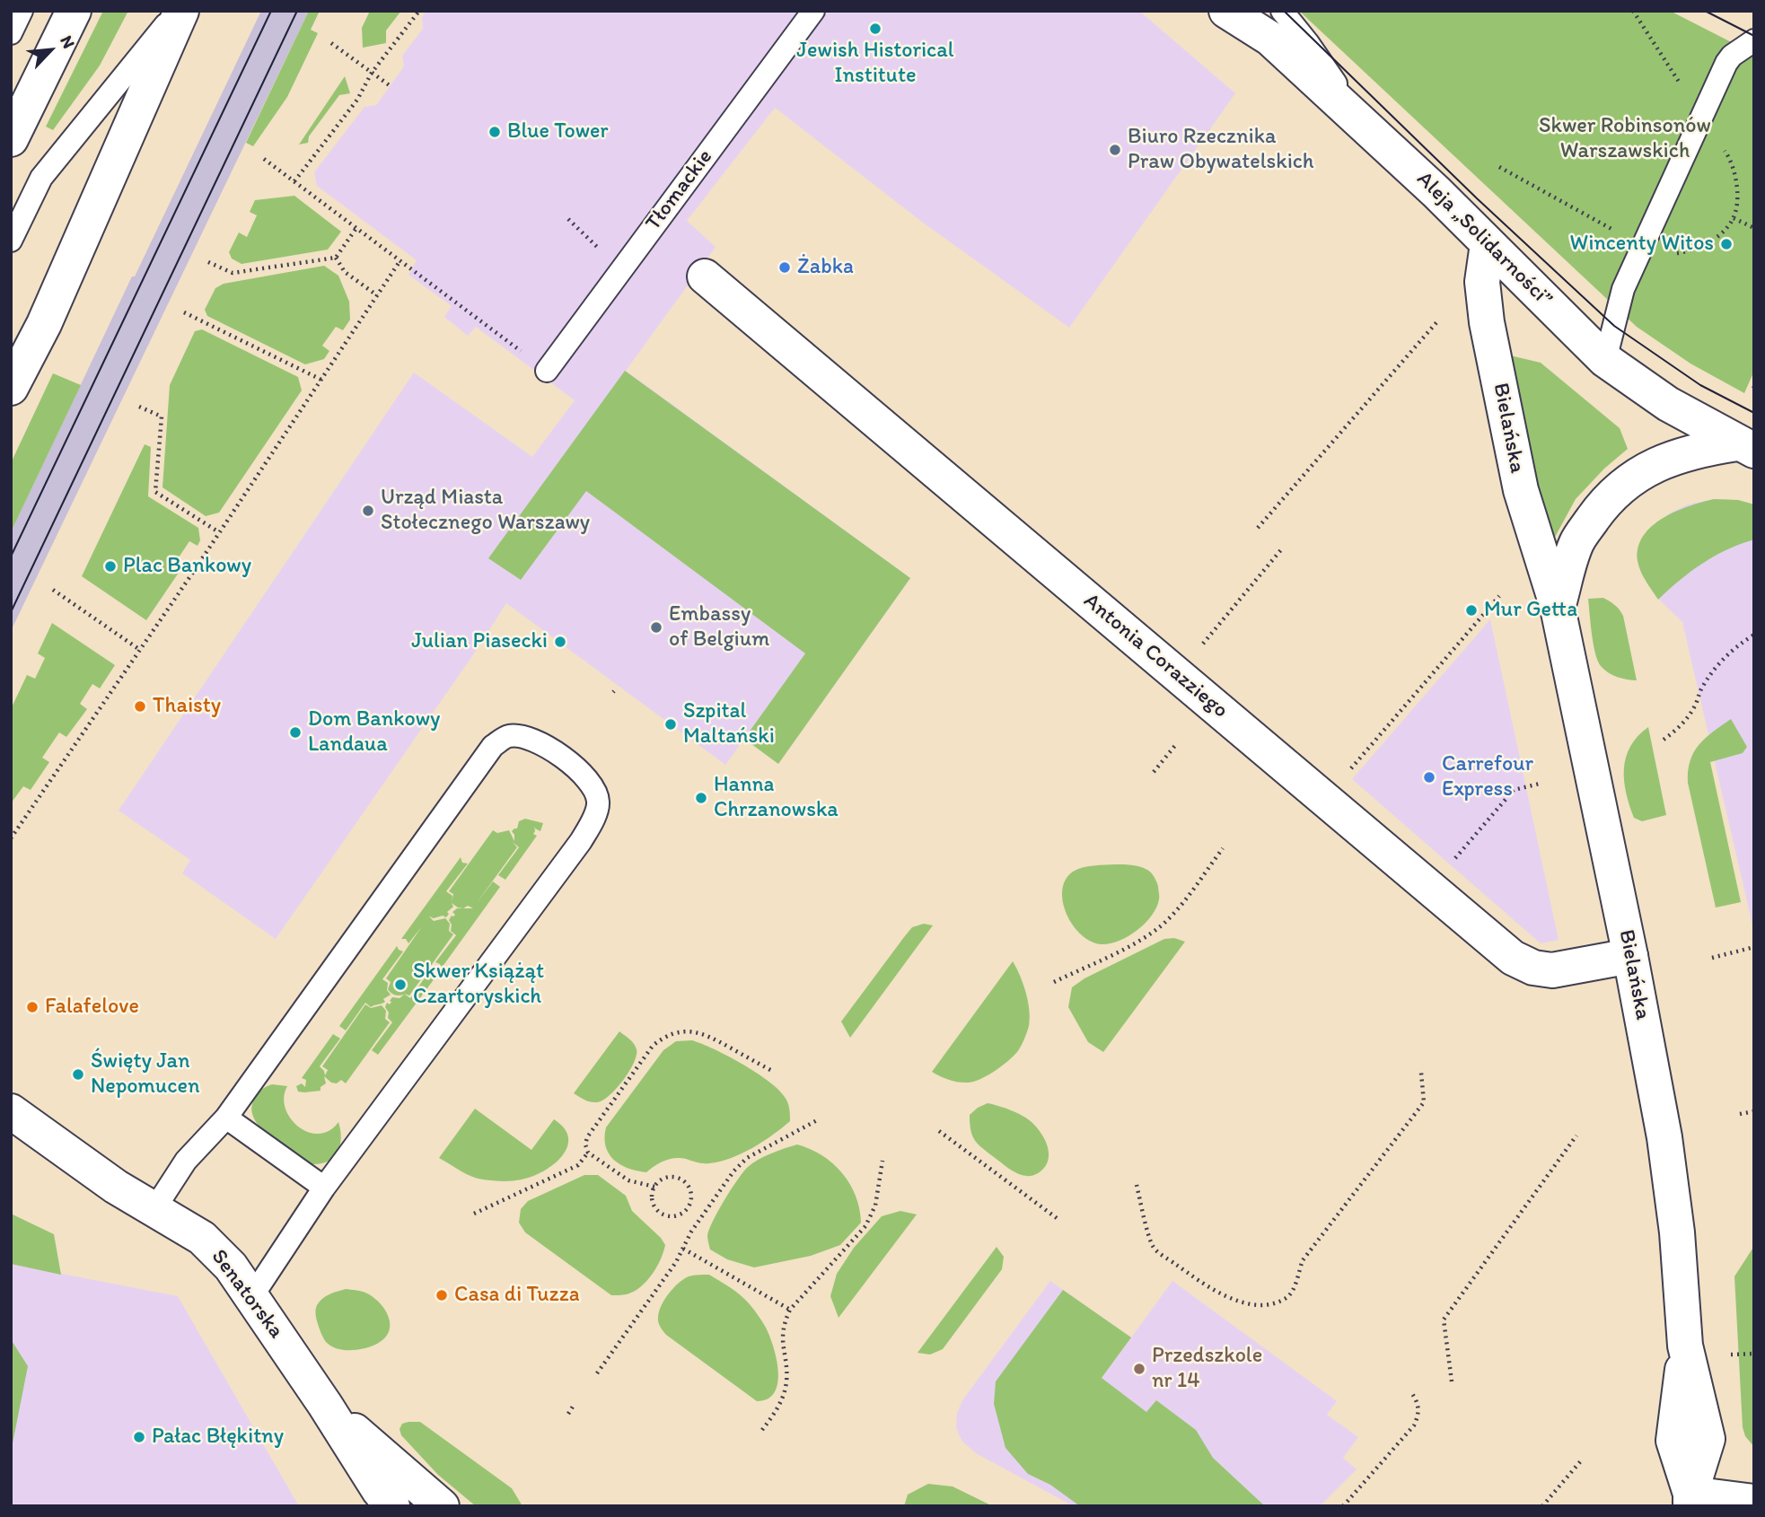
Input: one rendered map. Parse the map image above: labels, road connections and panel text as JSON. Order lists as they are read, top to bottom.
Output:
{
  "streets": {
    "street": [
      "Aleja „Solidarności”",
      "Bielańska",
      "Antonia Corazziego",
      "Senatorska"
    ],
    "lane": ["Tłomackie"]
  },
  "crossings": [
    ["Aleja „Solidarności”", "Bielańska"],
    ["Bielańska", "Antonia Corazziego"]
  ],
  "parks": ["Skwer Robinsonów Warszawskich"],
  "places": [
    "Jewish Historical Institute",
    "Blue Tower",
    "Biuro Rzecznika Praw Obywatelskich",
    "Wincenty Witos",
    "Żabka",
    "Urząd Miasta Stołecznego Warszawy",
    "Plac Bankowy",
    "Mur Getta",
    "Embassy of Belgium",
    "Julian Piasecki",
    "Thaisty",
    "Szpital Maltański",
    "Dom Bankowy Landaua",
    "Carrefour Express",
    "Hanna Chrzanowska",
    "Skwer Książąt Czartoryskich",
    "Falafelove",
    "Święty Jan Nepomucen",
    "Casa di Tuzza",
    "Przedszkole nr 14",
    "Pałac Błękitny"
  ],
  "north": "top right"
}
